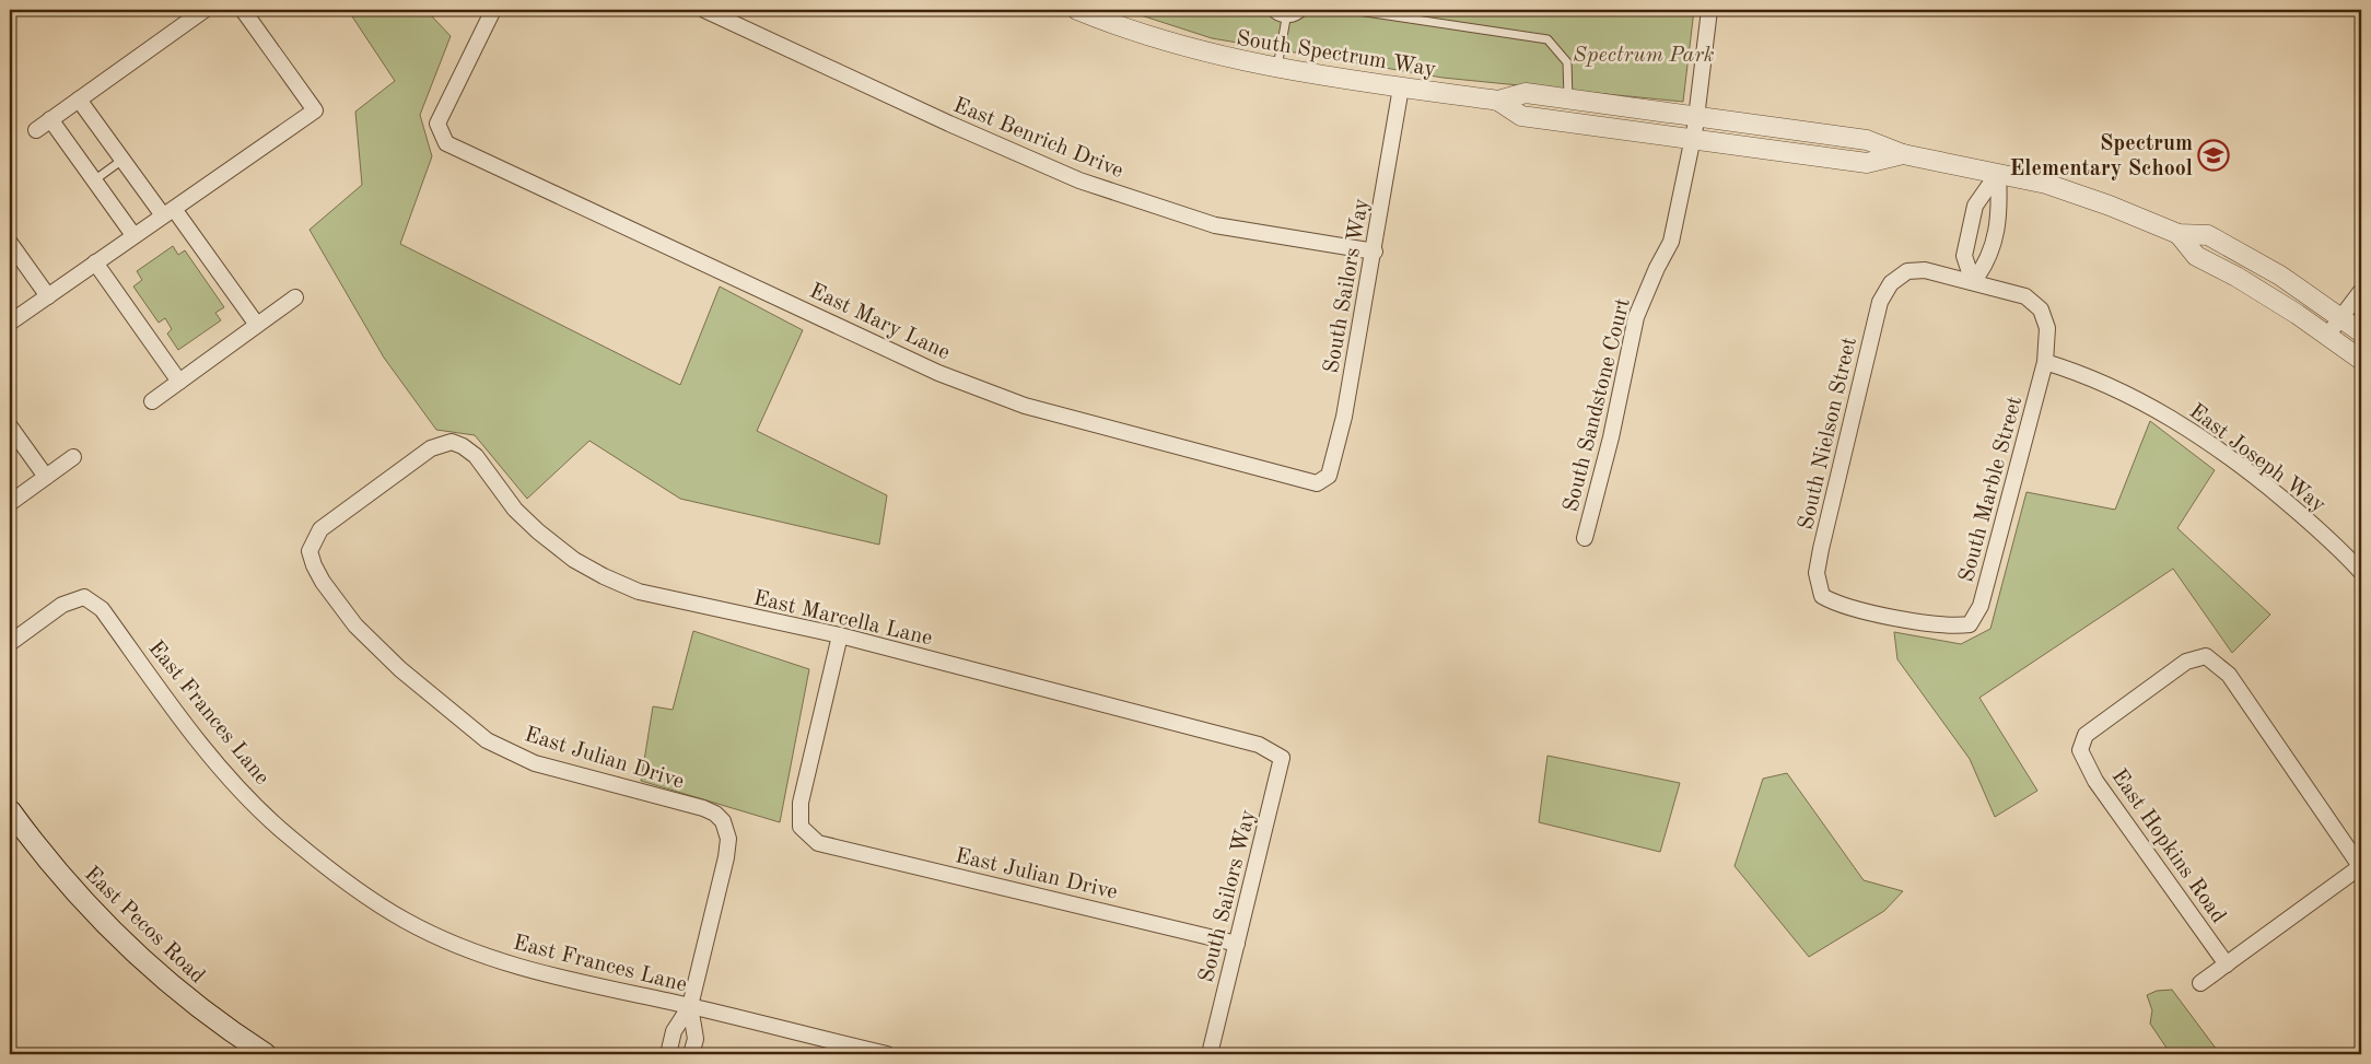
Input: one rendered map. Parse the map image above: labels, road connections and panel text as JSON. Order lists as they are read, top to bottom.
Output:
{
  "streets": {
    "main road": ["East Pecos Road"],
    "street": [
      "South Spectrum Way",
      "East Benrich Drive",
      "South Sailors Way",
      "East Mary Lane",
      "South Sandstone Court",
      "South Nielson Street",
      "East Joseph Way",
      "South Marble Street",
      "East Marcella Lane",
      "East Frances Lane",
      "East Julian Drive",
      "East Hopkins Road"
    ]
  },
  "crossings": [
    ["South Spectrum Way", "South Sailors Way"],
    ["South Spectrum Way", "South Sandstone Court"],
    ["East Benrich Drive", "South Sailors Way"],
    ["South Sailors Way", "East Mary Lane"],
    ["South Sailors Way", "East Marcella Lane"],
    ["South Sailors Way", "East Julian Drive"],
    ["South Nielson Street", "South Marble Street"],
    ["East Joseph Way", "South Marble Street"],
    ["East Marcella Lane", "East Julian Drive"],
    ["East Frances Lane", "East Julian Drive"]
  ],
  "parks": ["Spectrum Park"],
  "places": {
    "school or university": ["Spectrum Elementary School"]
  }
}
